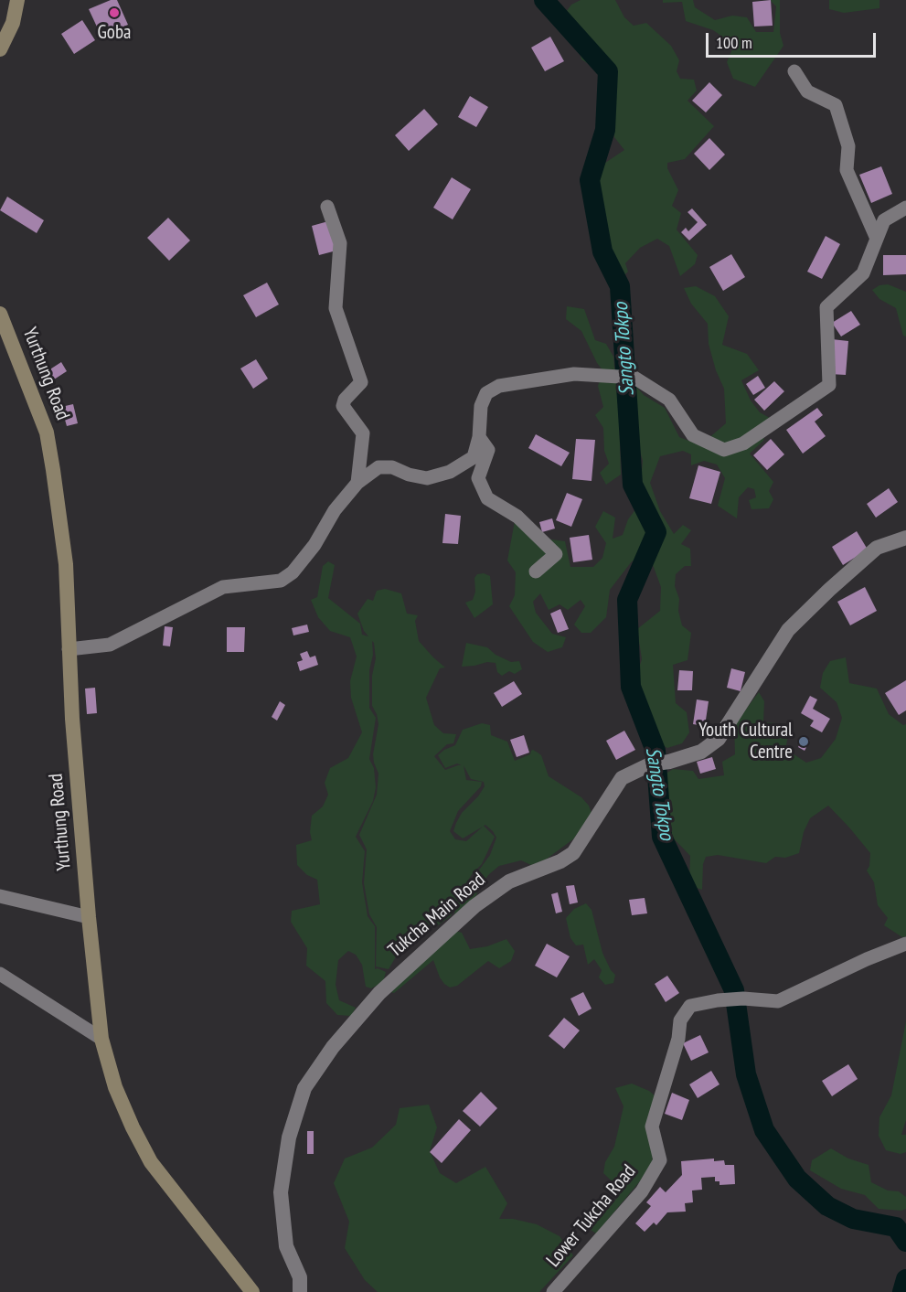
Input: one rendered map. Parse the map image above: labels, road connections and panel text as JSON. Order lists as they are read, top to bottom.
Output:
{
  "streets": {
    "main road": ["Yurthung Road"],
    "street": ["Tukcha Main Road", "Lower Tukcha Road"]
  },
  "water": ["Sangto Tokpo"],
  "places": ["Goba", "Youth Cultural Centre"],
  "scale_bar": "100 m"
}
